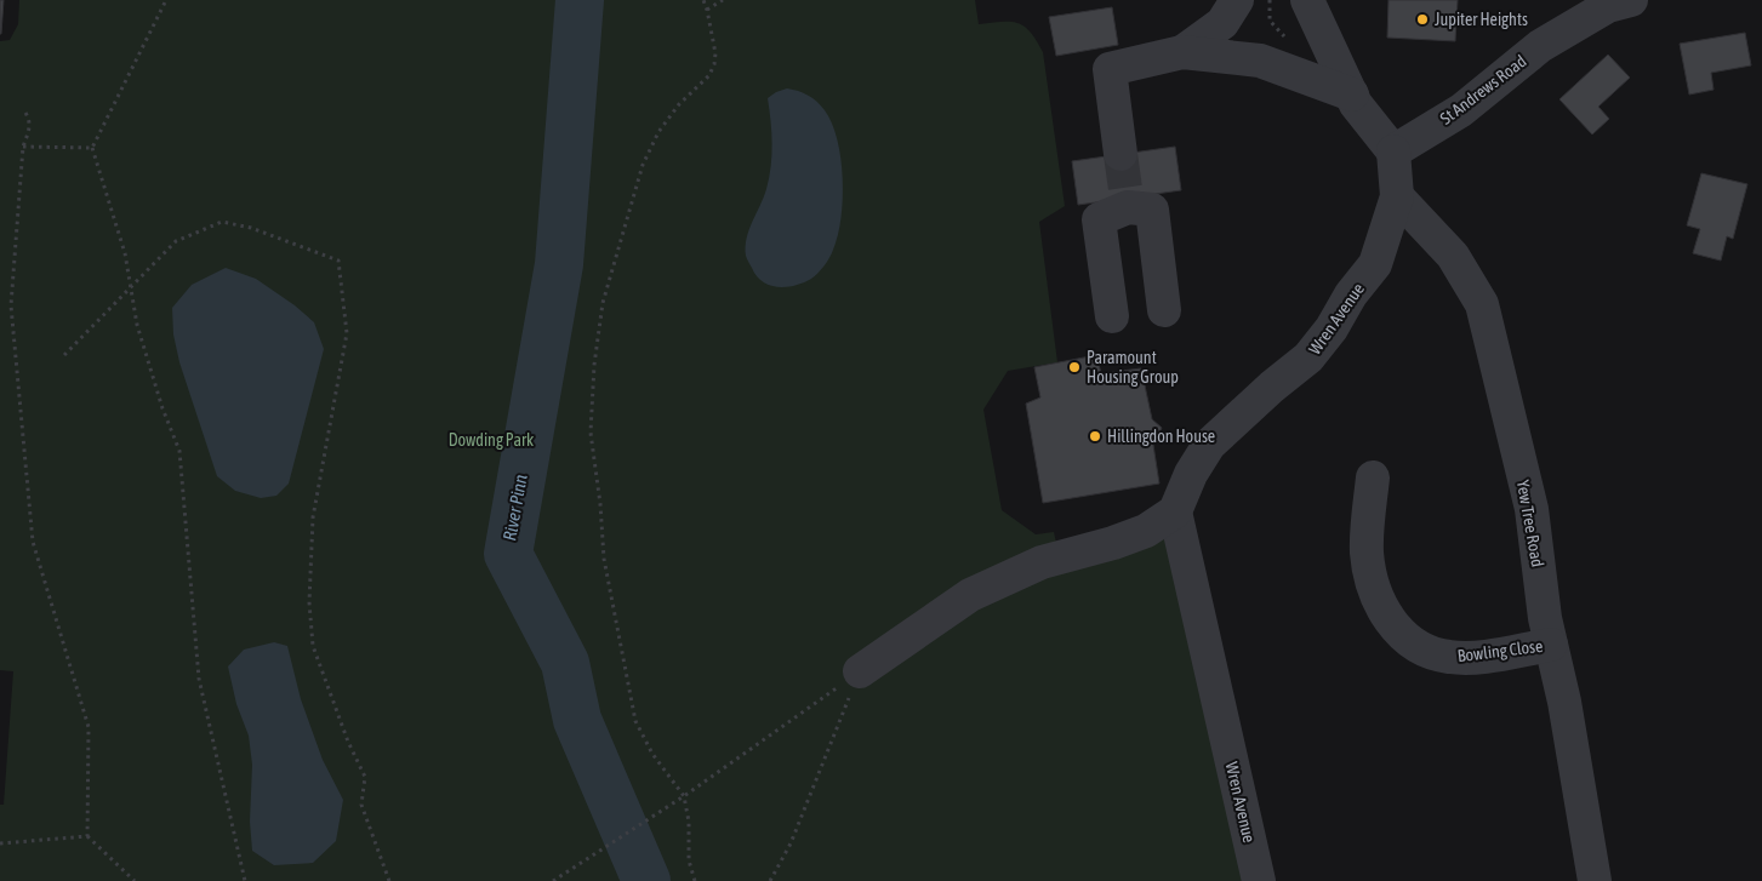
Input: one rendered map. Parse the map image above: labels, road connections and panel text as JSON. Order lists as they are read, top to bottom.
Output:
{
  "streets": {
    "street": [
      "St Andrews Road",
      "Wren Avenue",
      "Yew Tree Road",
      "Bowling Close"
    ]
  },
  "crossings": [
    ["St Andrews Road", "Wren Avenue"],
    ["Wren Avenue", "Yew Tree Road"],
    ["Yew Tree Road", "Bowling Close"]
  ],
  "water": ["River Pinn"],
  "parks": ["Dowding Park"],
  "places": ["Jupiter Heights", "Paramount Housing Group", "Hillingdon House"]
}
